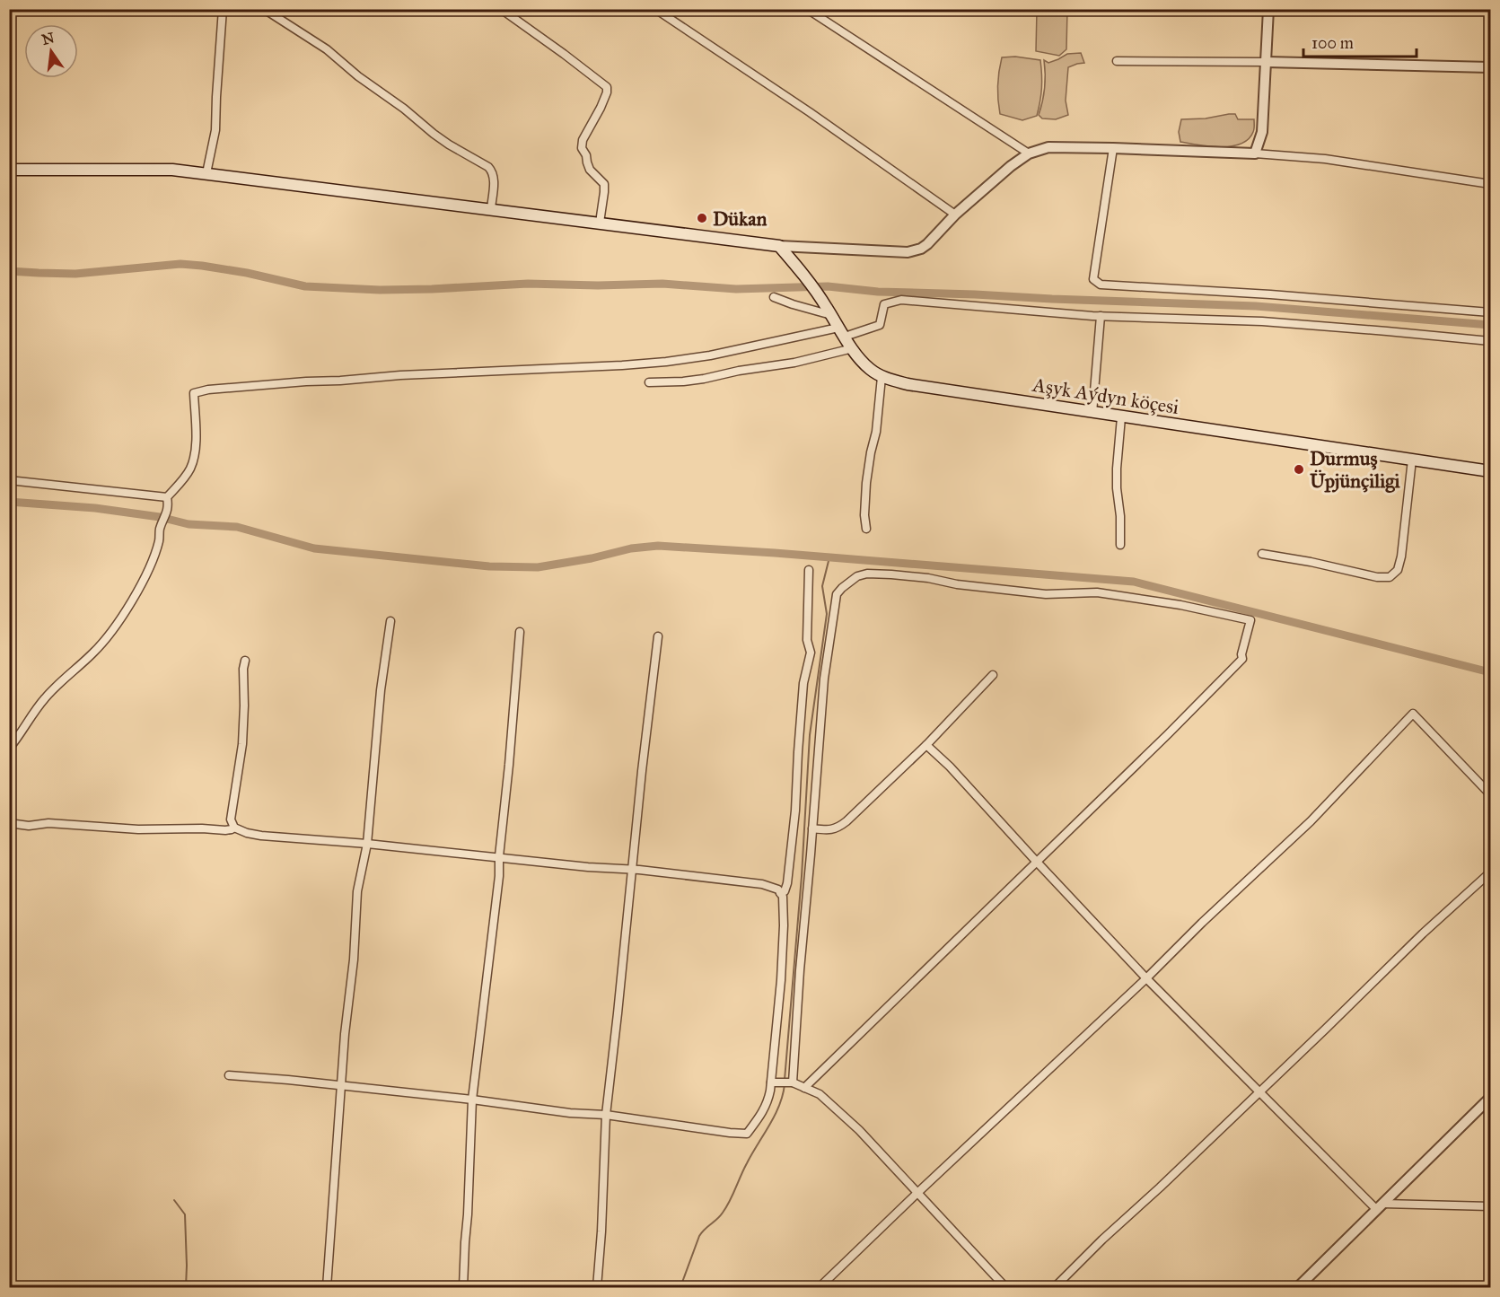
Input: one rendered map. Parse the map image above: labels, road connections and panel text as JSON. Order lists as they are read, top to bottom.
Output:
{
  "streets": {
    "main road": ["Aşyk Aýdyn köçesi"]
  },
  "places": ["Dükan", "Durmuş Üpjünçiligi"],
  "scale_bar": "100 m",
  "north": "top"
}
